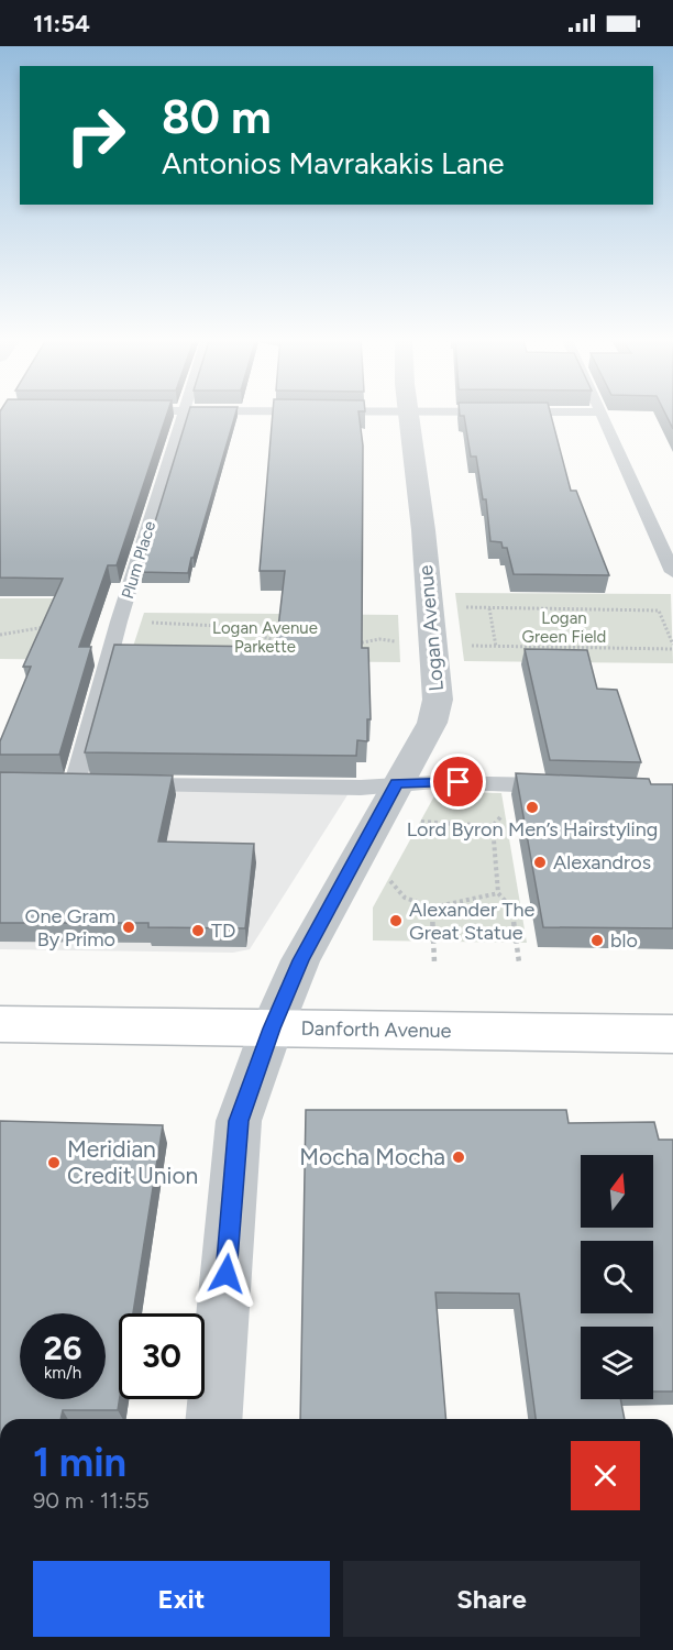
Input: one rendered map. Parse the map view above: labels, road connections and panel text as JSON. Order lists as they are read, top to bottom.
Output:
{
  "streets": {
    "main road": ["Danforth Avenue"],
    "street": ["Logan Avenue"],
    "lane": ["Plum Place"]
  },
  "crossings": [
    ["Logan Avenue", "Danforth Avenue"]
  ],
  "parks": ["Logan Green Field", "Logan Avenue Parkette"],
  "places": [
    "Lord Byron Men’s Hairstyling",
    "Alexandros",
    "Alexander The Great Statue",
    "One Gram By Primo",
    "TD",
    "blo",
    "Mocha Mocha",
    "Meridian Credit Union"
  ],
  "north": "top",
  "page": {
    "status": "11:54",
    "turn": ["80 m", "Antonios Mavrakakis Lane"],
    "speed": "26 km/h",
    "limit": "30",
    "heading": ["1 min", "90 m · 11:55"],
    "buttons": ["Exit", "Share"]
  }
}
